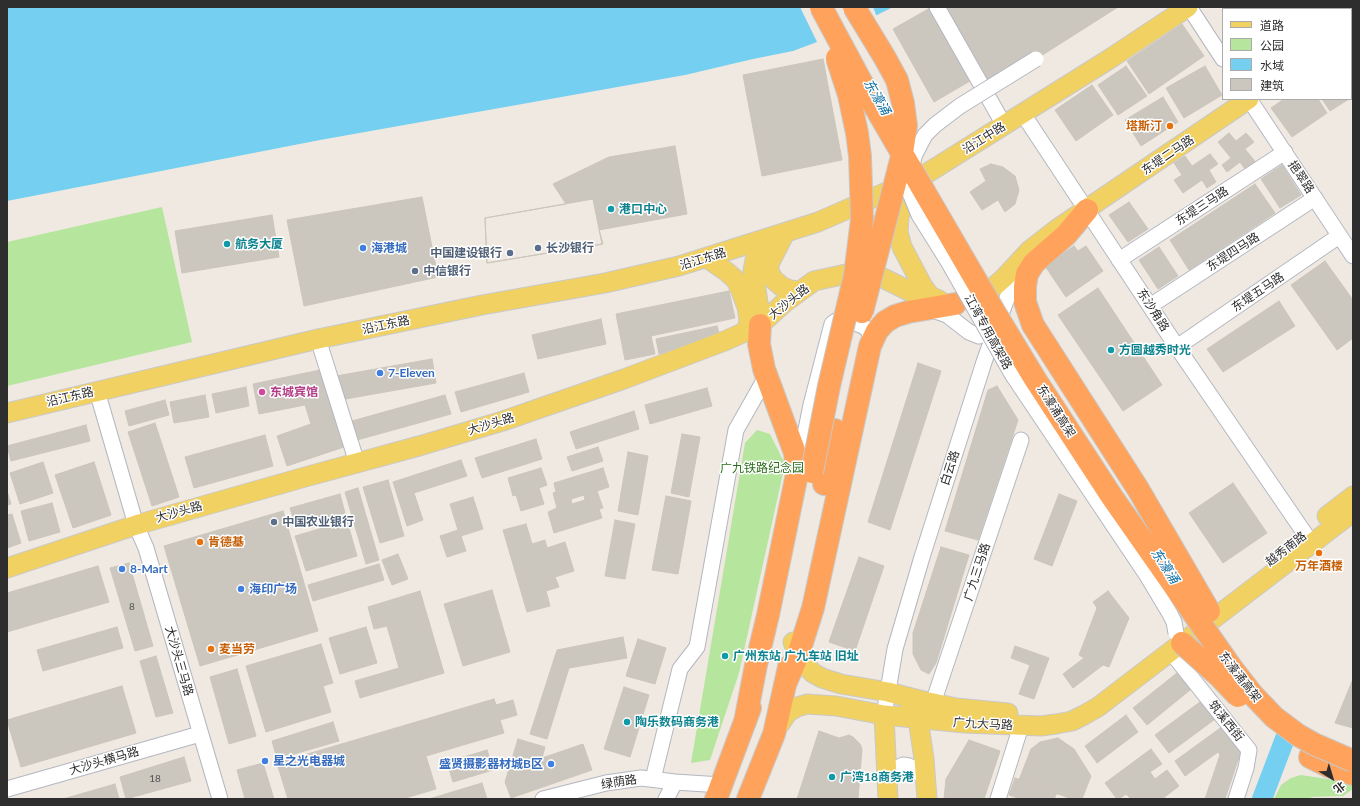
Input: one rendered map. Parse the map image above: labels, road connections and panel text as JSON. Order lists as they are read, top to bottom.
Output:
{
  "streets": {
    "highway": ["东濠涌高架"],
    "main road": [
      "沿江中路",
      "东堤二马路",
      "沿江东路",
      "大沙头路",
      "白云路",
      "越秀南路",
      "广九大马路"
    ],
    "street": [
      "挹翠路",
      "东堤三马路",
      "东堤四马路",
      "东堤五马路",
      "东沙角路",
      "江湾专用高架路",
      "广九三马路",
      "大沙头三马路",
      "筑溪西街",
      "大沙头横马路",
      "绿荫路"
    ]
  },
  "crossings": [
    ["沿江中路", "沿江东路"],
    ["沿江中路", "东沙角路"],
    ["东堤二马路", "大沙头路"],
    ["东堤二马路", "东沙角路"],
    ["东堤二马路", "白云路"],
    ["挹翠路", "东堤三马路"],
    ["挹翠路", "东堤四马路"],
    ["挹翠路", "东堤五马路"],
    ["东堤三马路", "东沙角路"],
    ["东堤四马路", "东沙角路"],
    ["沿江东路", "大沙头三马路"],
    ["东堤五马路", "东沙角路"],
    ["大沙头路", "大沙头三马路"],
    ["东沙角路", "越秀南路"],
    ["江湾专用高架路", "越秀南路"],
    ["江湾专用高架路", "筑溪西街"],
    ["江湾专用高架路", "广九大马路"],
    ["东濠涌高架", "越秀南路"],
    ["白云路", "广九大马路"],
    ["越秀南路", "筑溪西街"],
    ["越秀南路", "广九大马路"],
    ["广九三马路", "广九大马路"],
    ["大沙头三马路", "大沙头横马路"],
    ["筑溪西街", "广九大马路"]
  ],
  "water": ["东濠涌"],
  "parks": ["广九铁路纪念园"],
  "places": [
    "塔斯汀",
    "港口中心",
    "航务大厦",
    "海港城",
    "长沙银行",
    "中国建设银行",
    "中信银行",
    "方圆越秀时光",
    "7-Eleven",
    "东城宾馆",
    "中国农业银行",
    "肯德基",
    "万年酒楼",
    "8-Mart",
    "海印广场",
    "麦当劳",
    "广州东站 广九车站 旧址",
    "陶乐数码商务港",
    "星之光电器城",
    "盛贤摄影器材城B区",
    "广湾18商务港"
  ],
  "house_numbers": ["8", "18"],
  "legend": [
    "道路",
    "公园",
    "水域",
    "建筑"
  ],
  "north": "bottom right"
}
